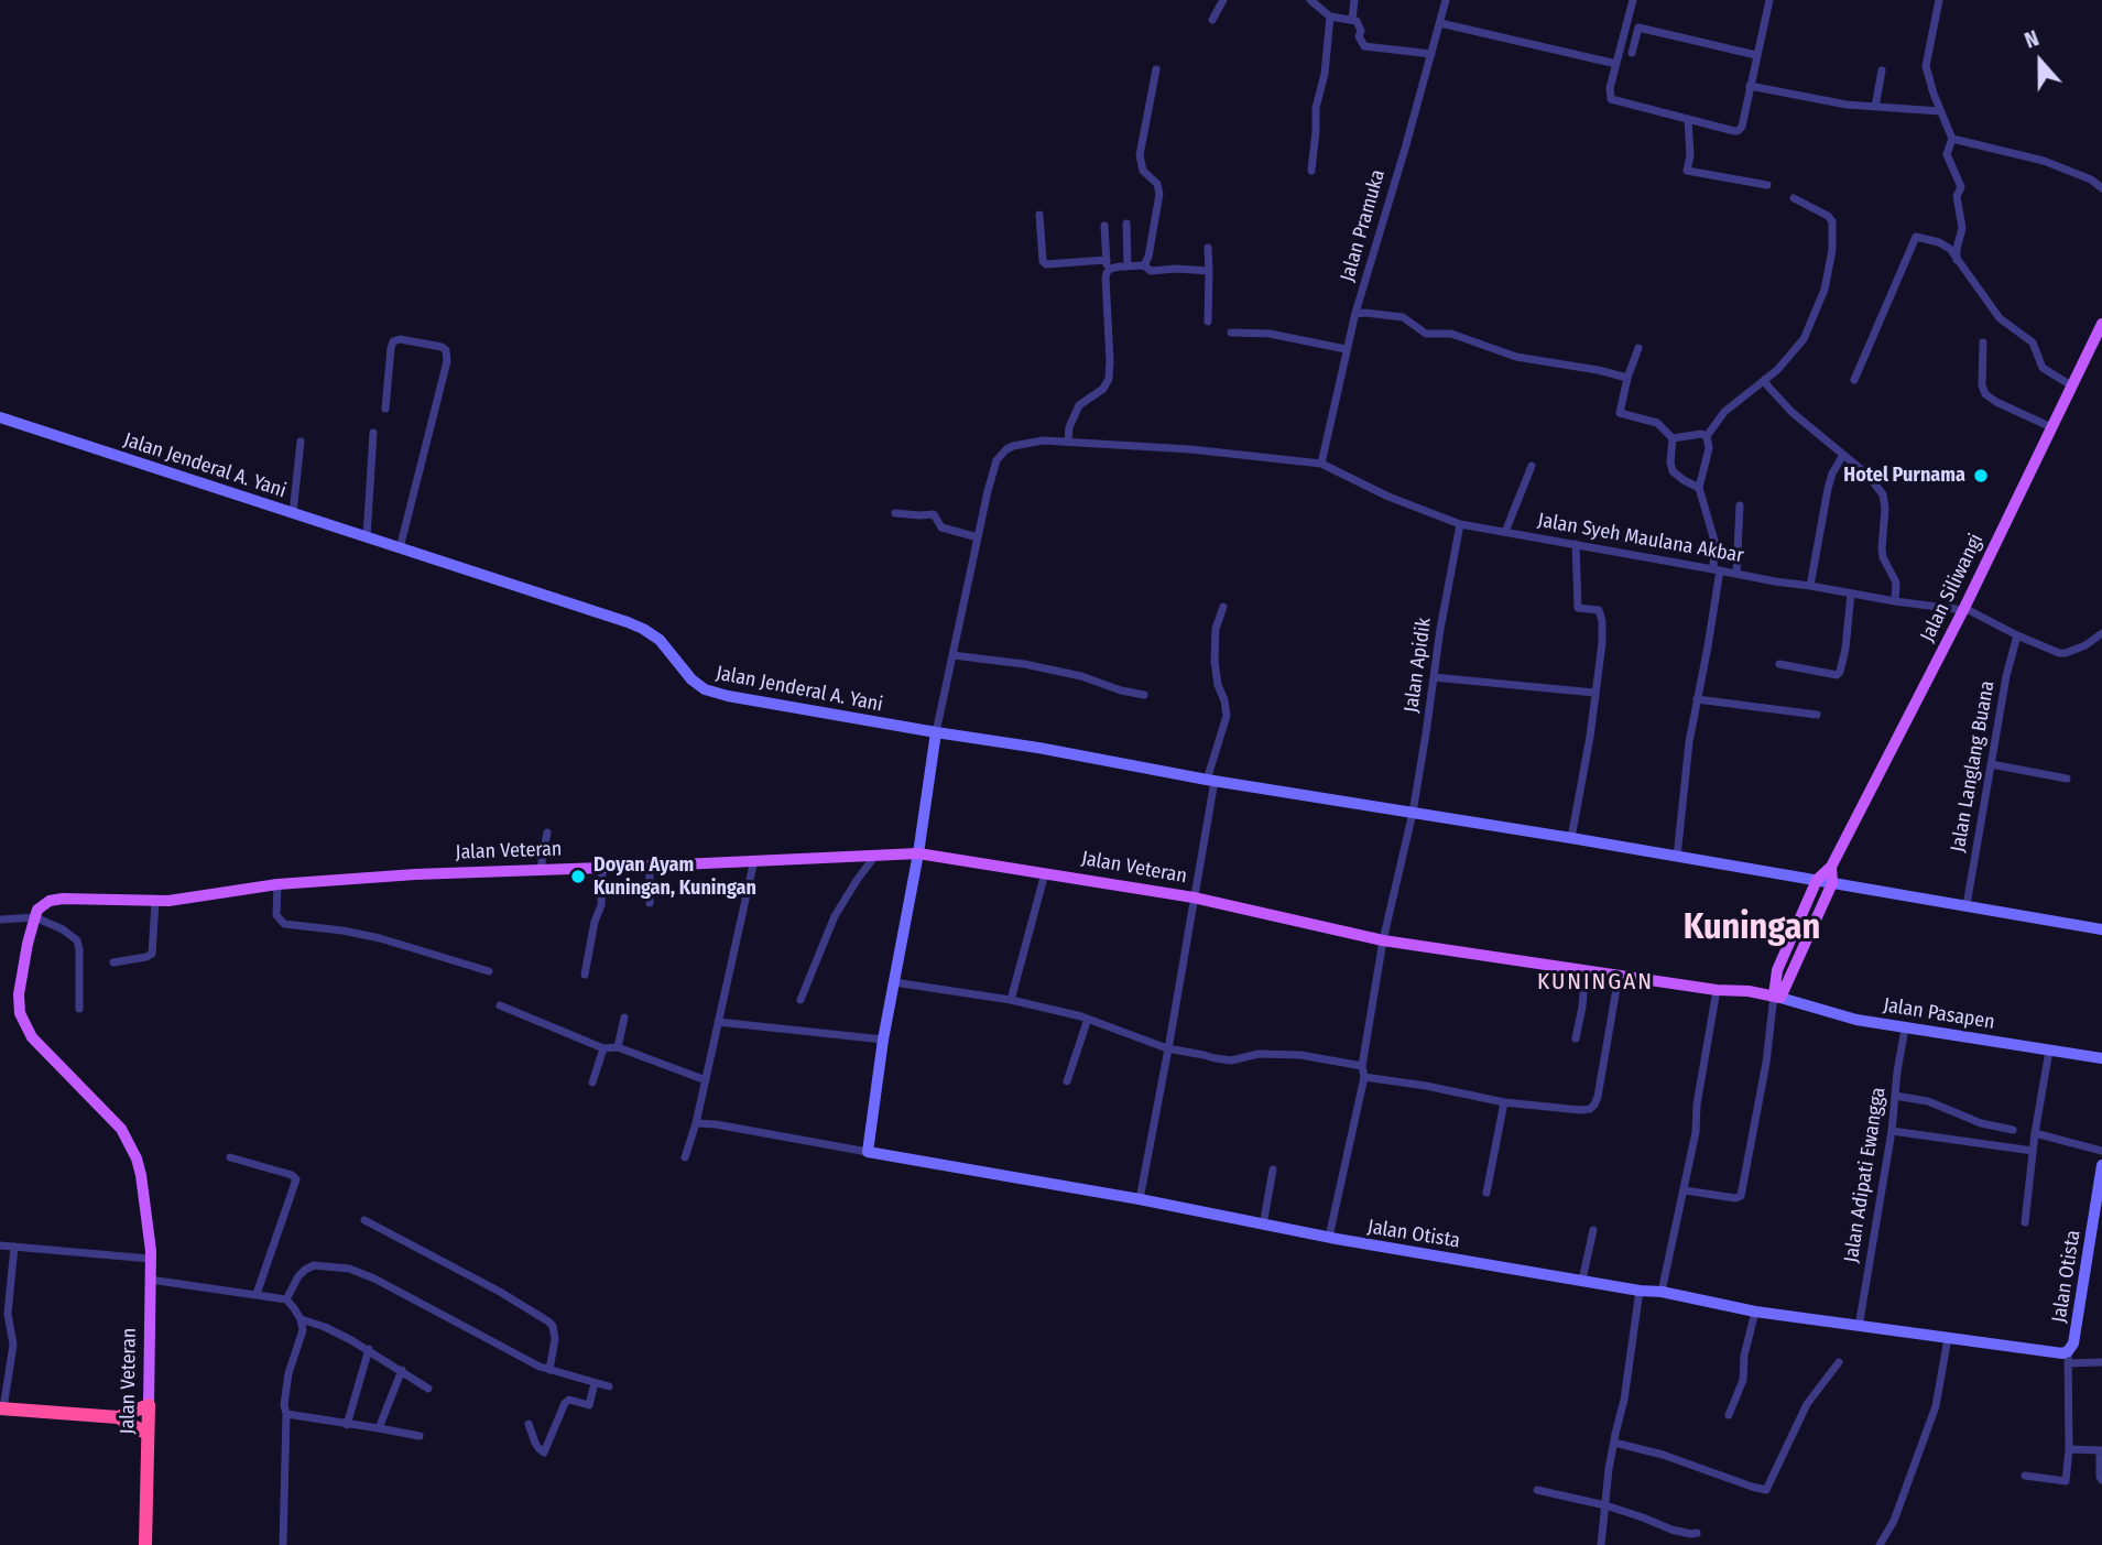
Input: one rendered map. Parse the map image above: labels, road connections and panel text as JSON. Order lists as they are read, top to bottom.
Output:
{
  "streets": {
    "highway": ["Jalan Veteran"],
    "main road": [
      "Jalan Jenderal A. Yani",
      "Jalan Siliwangi",
      "Jalan Pasapen",
      "Jalan Otista"
    ],
    "street": [
      "Jalan Pramuka",
      "Jalan Syeh Maulana Akbar",
      "Jalan Apidik",
      "Jalan Langlang Buana",
      "Jalan Adipati Ewangga"
    ]
  },
  "crossings": [
    ["Jalan Pramuka", "Jalan Syeh Maulana Akbar"],
    ["Jalan Jenderal A. Yani", "Jalan Syeh Maulana Akbar"],
    ["Jalan Jenderal A. Yani", "Jalan Siliwangi"],
    ["Jalan Jenderal A. Yani", "Jalan Apidik"],
    ["Jalan Jenderal A. Yani", "Jalan Langlang Buana"],
    ["Jalan Syeh Maulana Akbar", "Jalan Siliwangi"],
    ["Jalan Syeh Maulana Akbar", "Jalan Apidik"],
    ["Jalan Siliwangi", "Jalan Veteran"],
    ["Jalan Siliwangi", "Jalan Pasapen"],
    ["Jalan Apidik", "Jalan Veteran"],
    ["Jalan Veteran", "Jalan Pasapen"],
    ["Jalan Pasapen", "Jalan Adipati Ewangga"],
    ["Jalan Adipati Ewangga", "Jalan Otista"]
  ],
  "districts": ["Kuningan", "KUNINGAN"],
  "places": ["Hotel Purnama", "Doyan Ayam Kuningan, Kuningan"],
  "north": "top"
}
